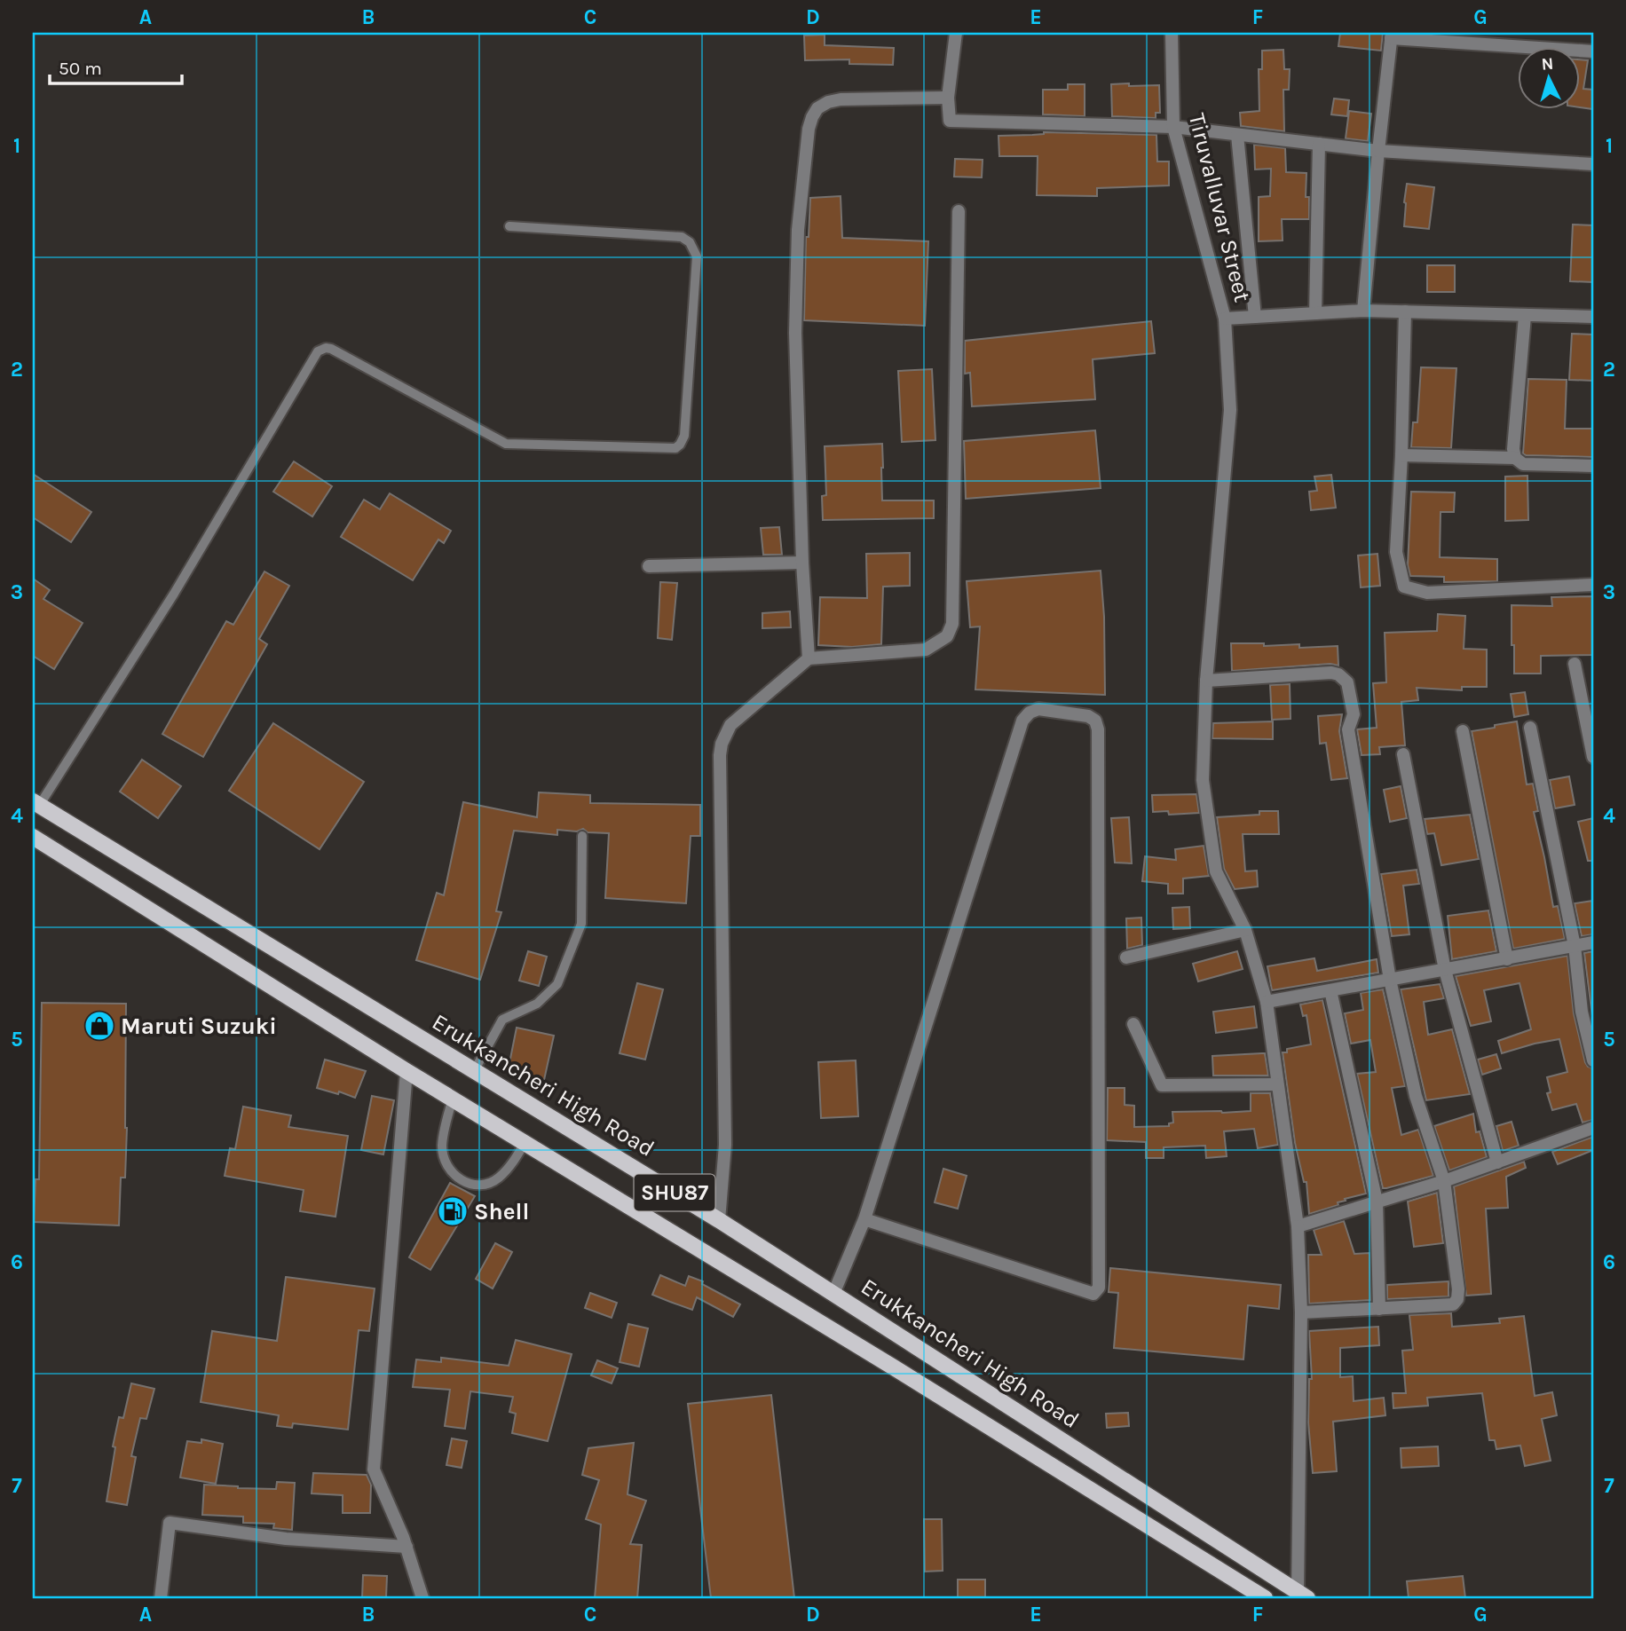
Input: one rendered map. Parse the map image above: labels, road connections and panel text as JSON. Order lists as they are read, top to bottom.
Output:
{
  "streets": {
    "main road": ["Erukkancheri High Road", "SHU87"],
    "street": ["Tiruvalluvar Street"]
  },
  "crossings": [
    ["Tiruvalluvar Street", "Erukkancheri High Road"]
  ],
  "places": {
    "shop": ["Maruti Suzuki"],
    "fuel station": ["Shell"]
  },
  "scale_bar": "50 m",
  "north": "top",
  "grid": {
    "columns": [
      "A",
      "B",
      "C",
      "D",
      "E",
      "F",
      "G"
    ],
    "rows": [
      "1",
      "2",
      "3",
      "4",
      "5",
      "6",
      "7"
    ]
  }
}
